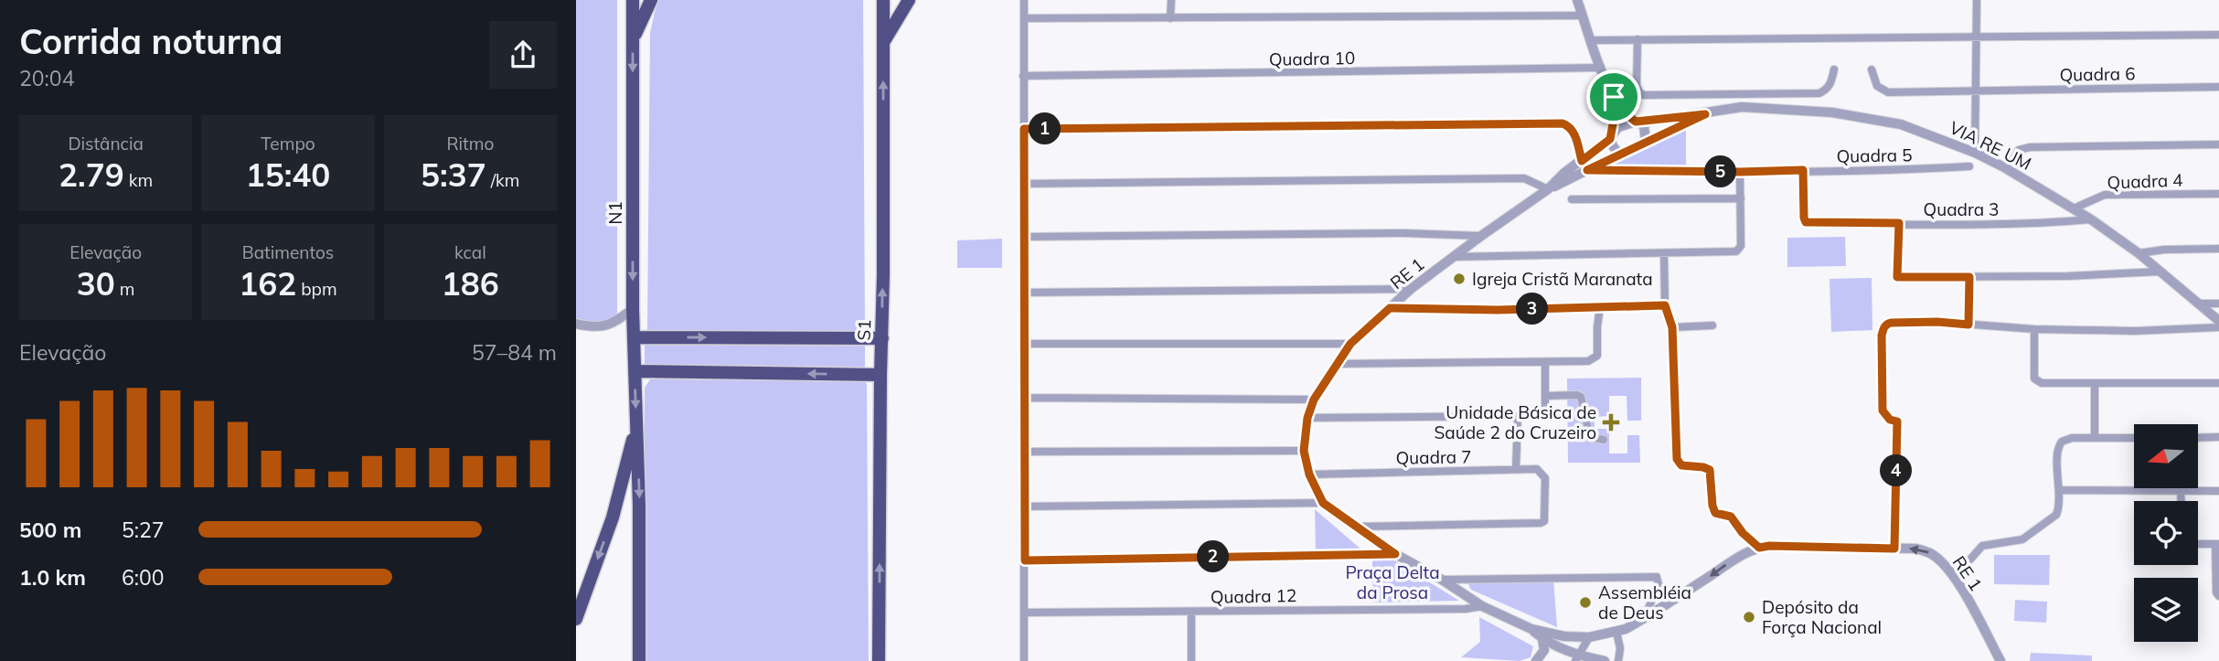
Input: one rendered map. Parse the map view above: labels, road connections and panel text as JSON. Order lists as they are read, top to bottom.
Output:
{
  "streets": {
    "highway": ["N1", "S1"],
    "street": [
      "Quadra 10",
      "Quadra 6",
      "VIA RE UM",
      "Quadra 5",
      "Quadra 4",
      "Quadra 3",
      "RE 1",
      "Quadra 7",
      "Quadra 12"
    ]
  },
  "crossings": [
    ["VIA RE UM", "Quadra 4"],
    ["VIA RE UM", "Quadra 3"],
    ["VIA RE UM", "RE 1"],
    ["Quadra 5", "Quadra 3"],
    ["Quadra 5", "RE 1"],
    ["RE 1", "Quadra 7"],
    ["RE 1", "Quadra 12"]
  ],
  "one_way": ["S1"],
  "parks": ["Praça Delta da Prosa"],
  "places": {
    "other": ["Igreja Cristã Maranata", "Assembléia de Deus", "Depósito da Força Nacional"],
    "health": ["Unidade Básica de Saúde 2 do Cruzeiro"]
  },
  "north": "left",
  "page": {
    "heading": ["Corrida noturna", "20:04"],
    "stats": [
      ["Distância", "2.79 km"],
      ["Tempo", "15:40"],
      ["Ritmo", "5:37 /km"],
      ["Elevação", "30 m"],
      ["Batimentos", "162 bpm"],
      ["kcal", "186"]
    ],
    "pins": [
      "1",
      "5",
      "3",
      "4",
      "2"
    ],
    "chart": ["Elevação", "57–84 m"],
    "list": [
      {
        "name": "500 m",
        "note": "5:27"
      },
      {
        "name": "1.0 km",
        "note": "6:00"
      }
    ]
  }
}
